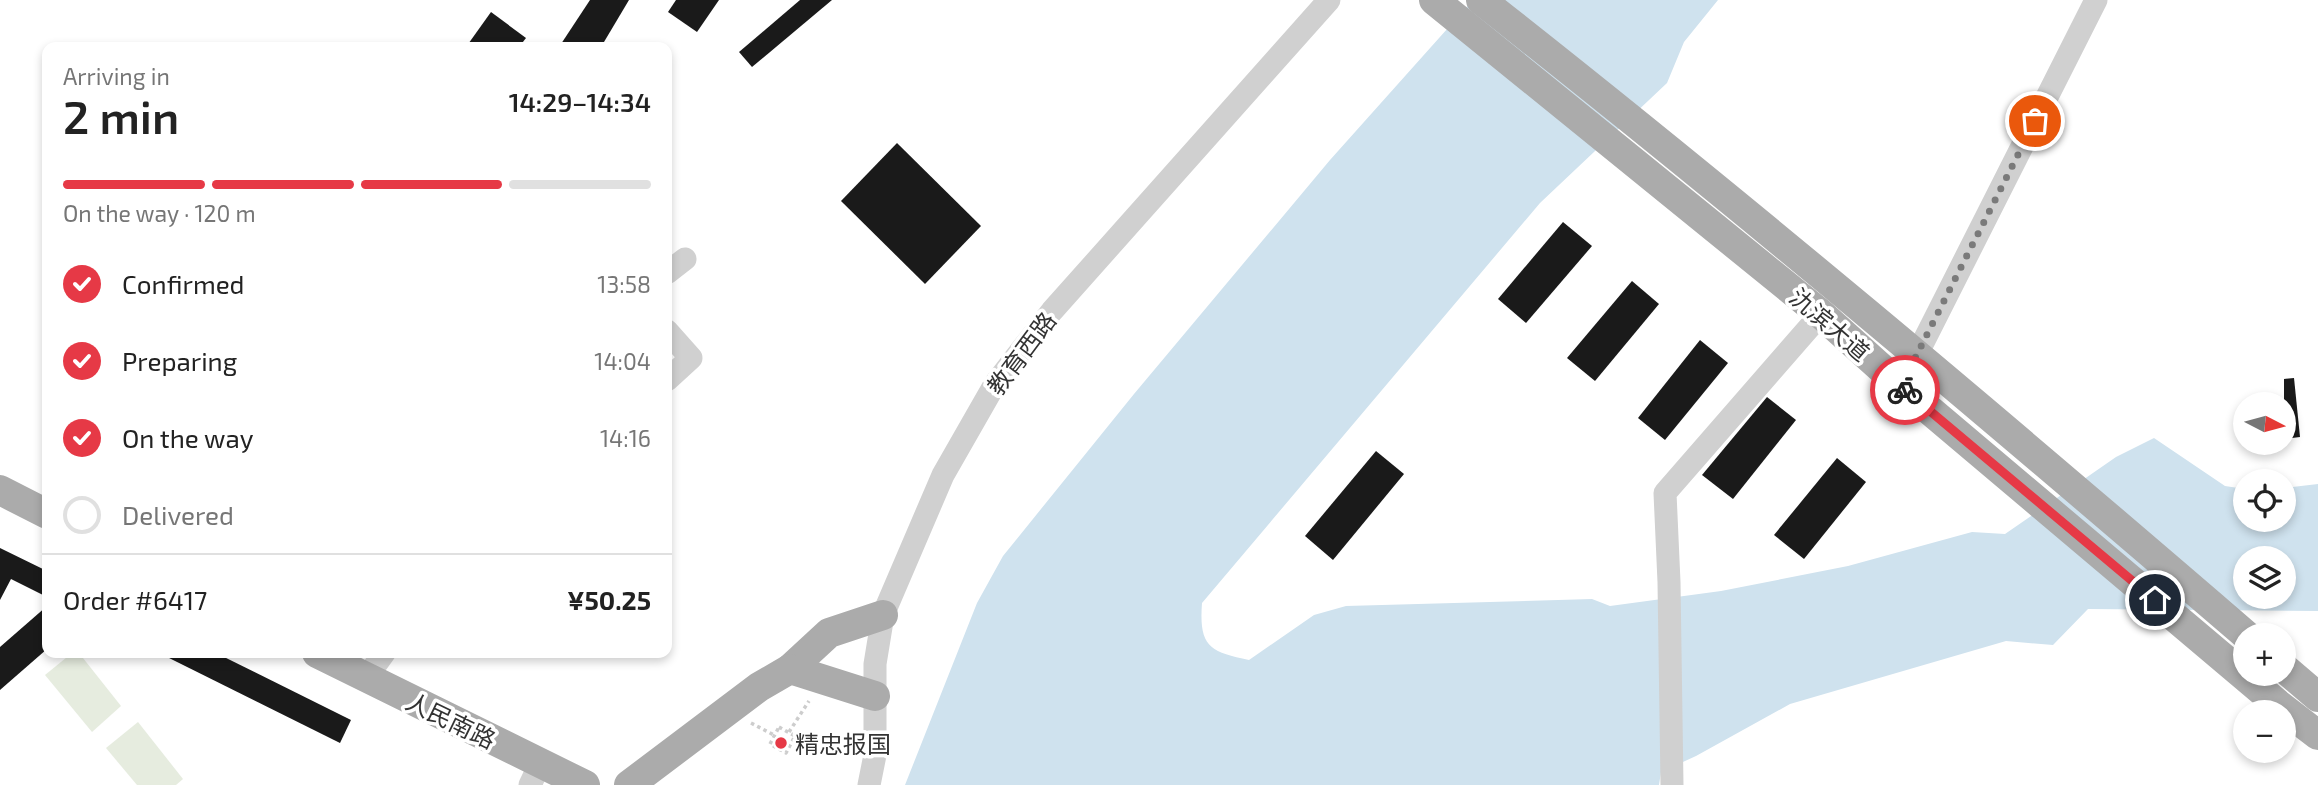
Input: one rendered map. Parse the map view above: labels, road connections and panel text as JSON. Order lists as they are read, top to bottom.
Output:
{
  "streets": {
    "main road": ["氿滨大道", "人民南路"],
    "street": ["教育西路"]
  },
  "places": ["精忠报国"],
  "north": "right",
  "page": {
    "heading": ["2 min", "Arriving in", "14:29–14:34"],
    "panel": ["Order #6417", "¥50.25"],
    "bar": "On the way · 120 m",
    "list": [
      ["Confirmed", "13:58"],
      ["Preparing", "14:04"],
      ["On the way", "14:16"],
      "Delivered"
    ],
    "map_buttons": ["+", "−"]
  }
}
